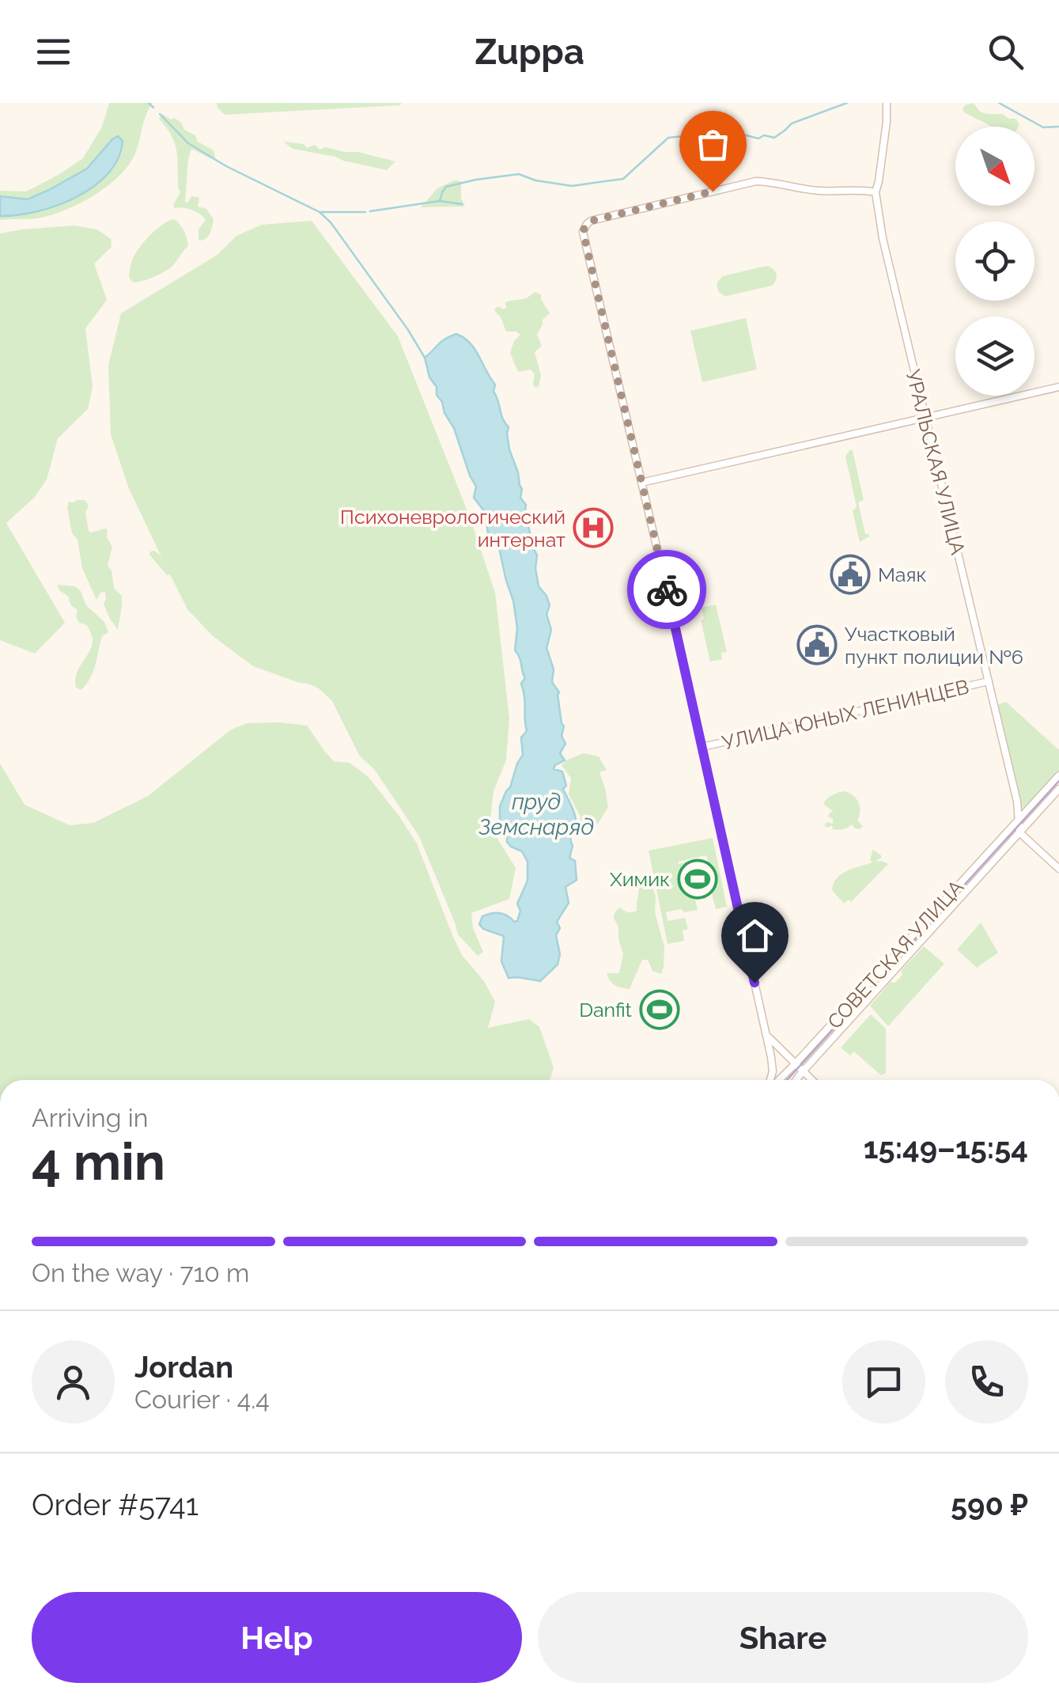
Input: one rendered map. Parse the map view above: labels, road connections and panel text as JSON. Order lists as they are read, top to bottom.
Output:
{
  "streets": {
    "street": ["УРАЛЬСКАЯ УЛИЦА", "УЛИЦА ЮНЫХ ЛЕНИНЦЕВ", "СОВЕТСКАЯ УЛИЦА"]
  },
  "crossings": [
    ["УРАЛЬСКАЯ УЛИЦА", "УЛИЦА ЮНЫХ ЛЕНИНЦЕВ"],
    ["УРАЛЬСКАЯ УЛИЦА", "СОВЕТСКАЯ УЛИЦА"]
  ],
  "water": ["пруд Земснаряд"],
  "places": {
    "hospital": ["Психоневрологический интернат"],
    "public building": ["Маяк", "Участковый пункт полиции №6"],
    "sports": ["Химик", "Danfit"]
  },
  "north": "bottom right",
  "page": {
    "header": "Zuppa",
    "heading": ["4 min", "Arriving in", "15:49–15:54"],
    "panel": [
      "Jordan",
      "Courier · 4.4",
      "Order #5741",
      "590 ₽"
    ],
    "bar": "On the way · 710 m",
    "buttons": ["Help", "Share"]
  }
}
